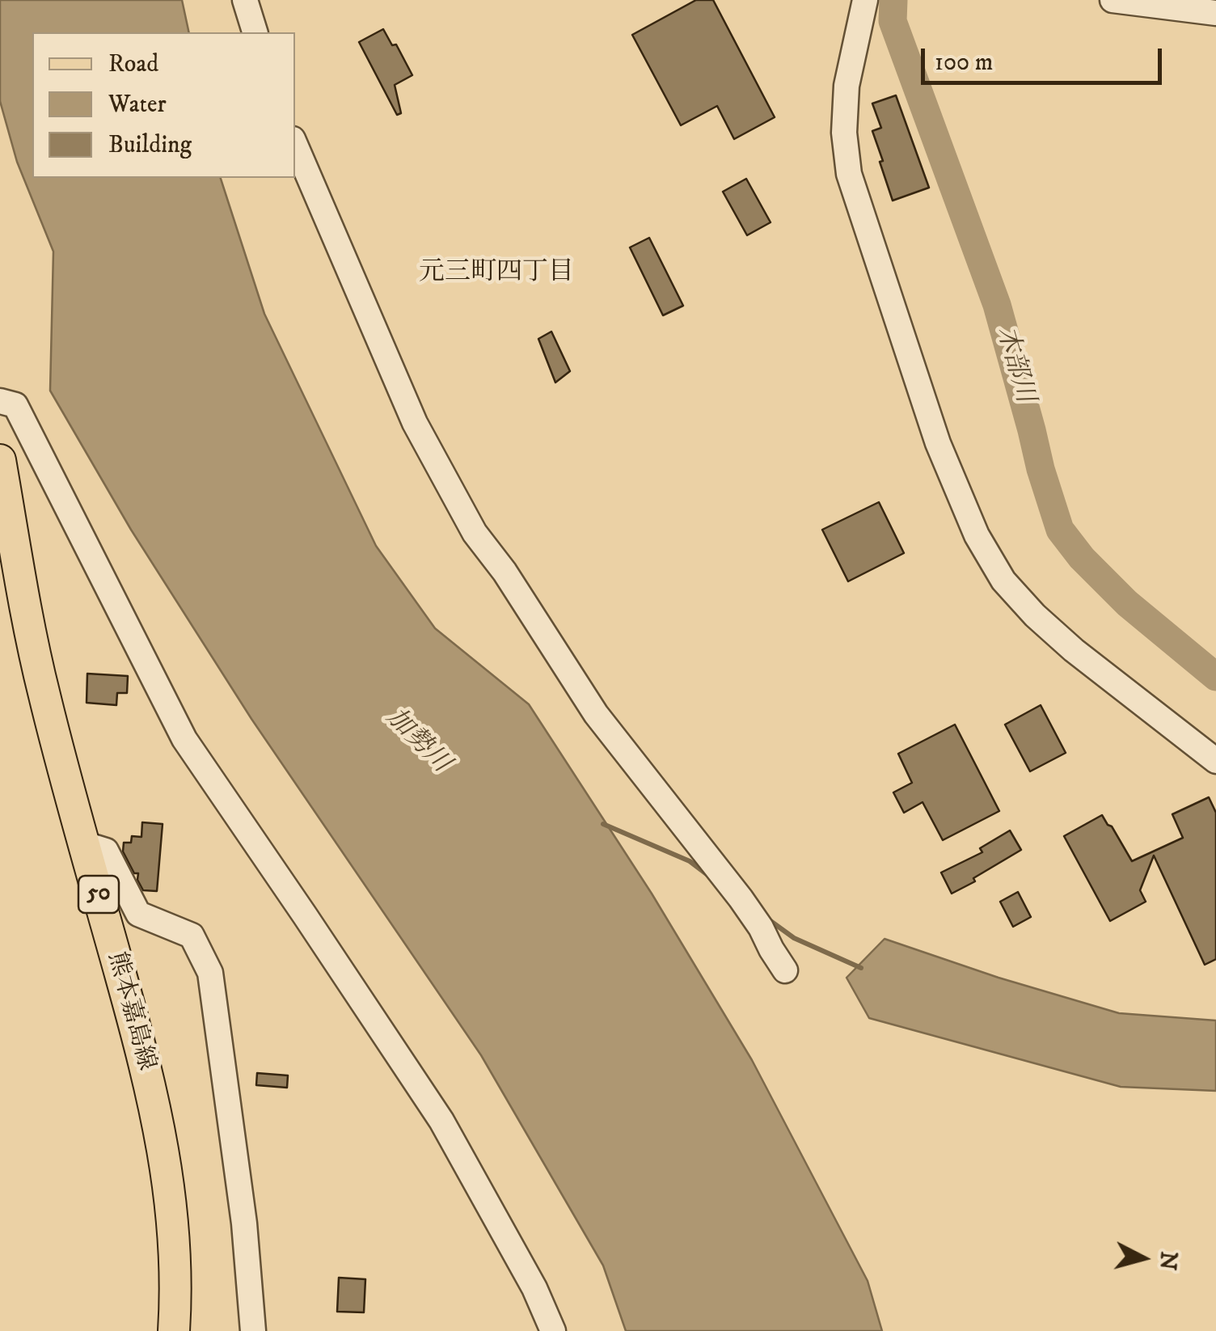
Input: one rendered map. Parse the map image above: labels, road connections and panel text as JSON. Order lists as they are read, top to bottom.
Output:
{
  "streets": {
    "main road": ["50", "熊本嘉島線"]
  },
  "districts": ["元三町四丁目"],
  "water": ["木部川", "加勢川"],
  "legend": ["Road", "Water", "Building"],
  "scale_bar": "100 m",
  "north": "right"
}
